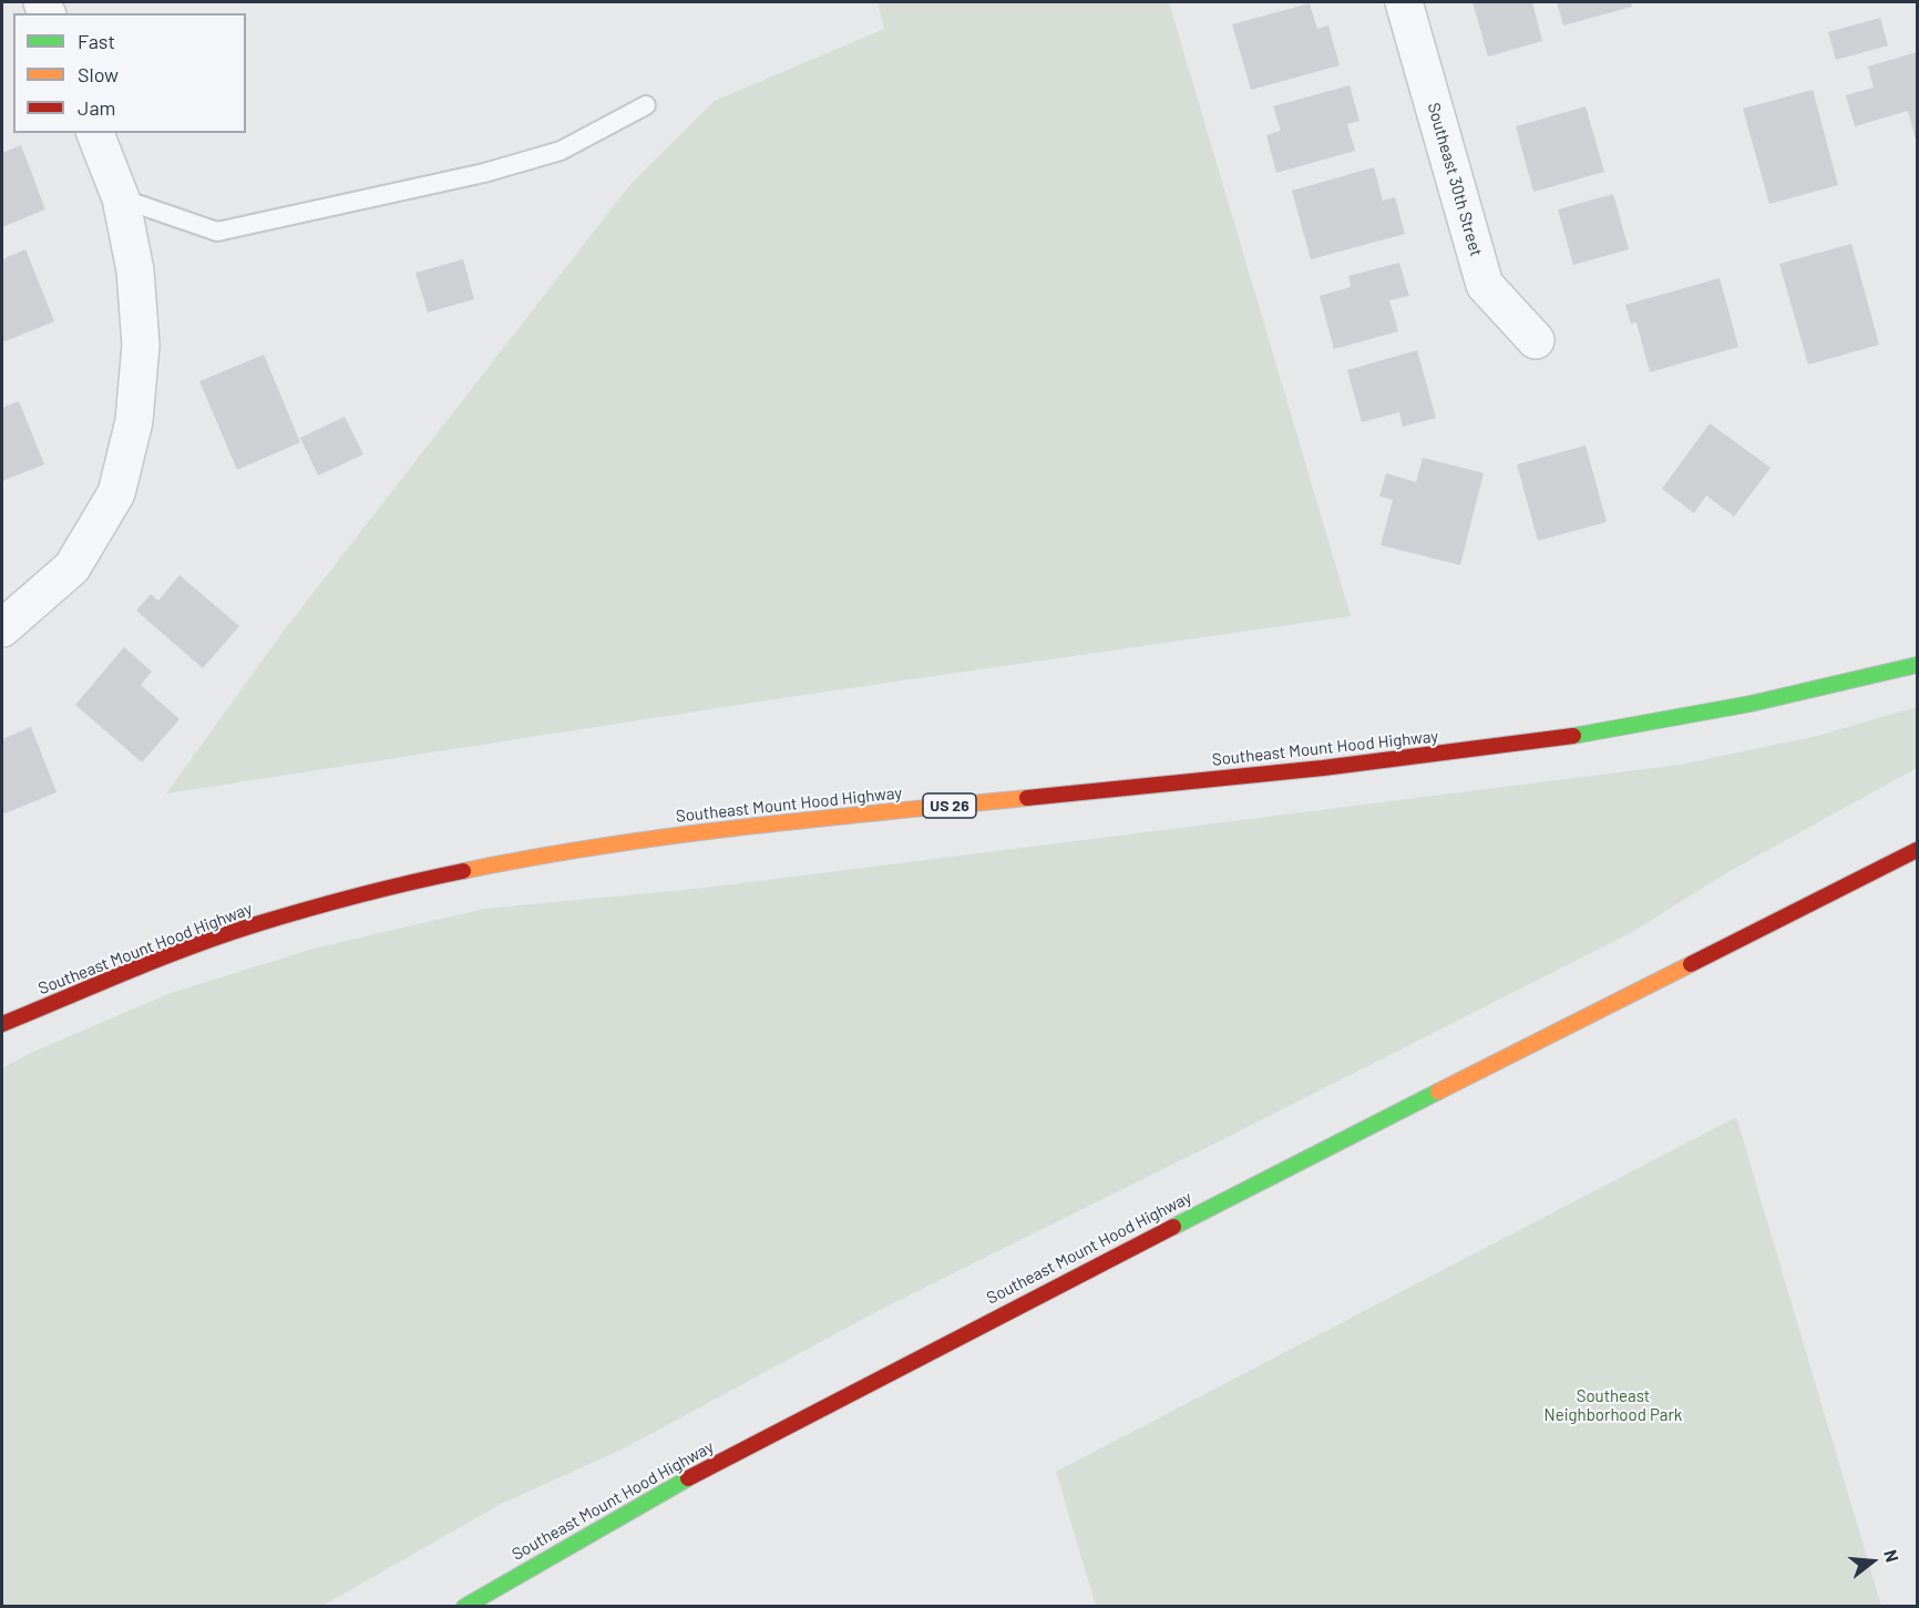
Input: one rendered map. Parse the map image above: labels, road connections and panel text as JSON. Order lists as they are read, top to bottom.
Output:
{
  "streets": {
    "highway": ["Southeast Mount Hood Highway", "US 26"],
    "street": ["Southeast 30th Street"]
  },
  "parks": ["Southeast Neighborhood Park"],
  "legend": ["Fast", "Slow", "Jam"],
  "north": "right"
}
